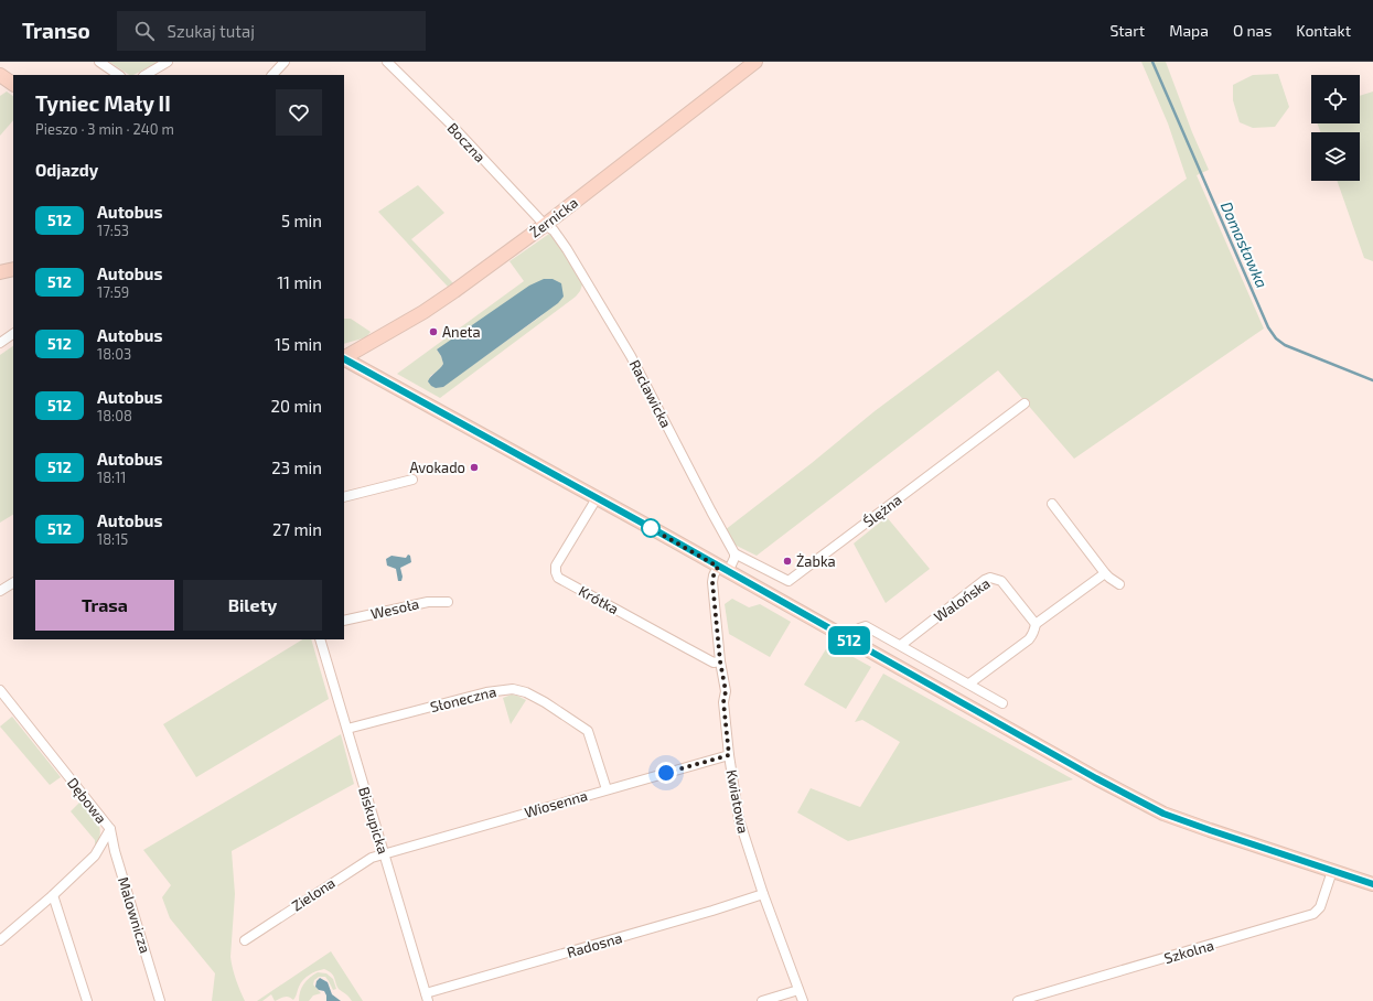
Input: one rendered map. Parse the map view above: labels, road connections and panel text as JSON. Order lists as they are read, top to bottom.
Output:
{
  "streets": {
    "street": [
      "Boczna",
      "Żernicka",
      "Racławicka",
      "Ślężna",
      "Krótka",
      "Walońska",
      "Wesoła",
      "Słoneczna",
      "Dębowa",
      "Kwiatowa",
      "Wiosenna",
      "Biskupicka",
      "Zielona",
      "Malownicza",
      "Radosna",
      "Szkolna"
    ]
  },
  "crossings": [
    ["Boczna", "Żernicka"],
    ["Boczna", "Racławicka"],
    ["Żernicka", "Racławicka"],
    ["Racławicka", "Ślężna"],
    ["Krótka", "Kwiatowa"],
    ["Słoneczna", "Wiosenna"],
    ["Słoneczna", "Biskupicka"],
    ["Dębowa", "Malownicza"],
    ["Kwiatowa", "Wiosenna"],
    ["Kwiatowa", "Radosna"],
    ["Wiosenna", "Biskupicka"],
    ["Wiosenna", "Zielona"],
    ["Biskupicka", "Zielona"],
    ["Biskupicka", "Radosna"]
  ],
  "water": ["Domasławka"],
  "places": ["Aneta", "Avokado", "Żabka"],
  "lines": ["bus line 512"],
  "page": {
    "header": "Transo",
    "search": "Szukaj tutaj",
    "nav": [
      "Start",
      "Mapa",
      "O nas",
      "Kontakt"
    ],
    "on_map": "512",
    "heading": [
      ["Tyniec Mały II", "Pieszo · 3 min · 240 m"],
      "Odjazdy"
    ],
    "list": [
      {
        "mark": "512",
        "name": "Autobus",
        "note": "17:53",
        "value": "5 min"
      },
      {
        "mark": "512",
        "name": "Autobus",
        "note": "17:59",
        "value": "11 min"
      },
      {
        "mark": "512",
        "name": "Autobus",
        "note": "18:03",
        "value": "15 min"
      },
      {
        "mark": "512",
        "name": "Autobus",
        "note": "18:08",
        "value": "20 min"
      },
      {
        "mark": "512",
        "name": "Autobus",
        "note": "18:11",
        "value": "23 min"
      },
      {
        "mark": "512",
        "name": "Autobus",
        "note": "18:15",
        "value": "27 min"
      }
    ],
    "buttons": ["Trasa", "Bilety"]
  }
}
